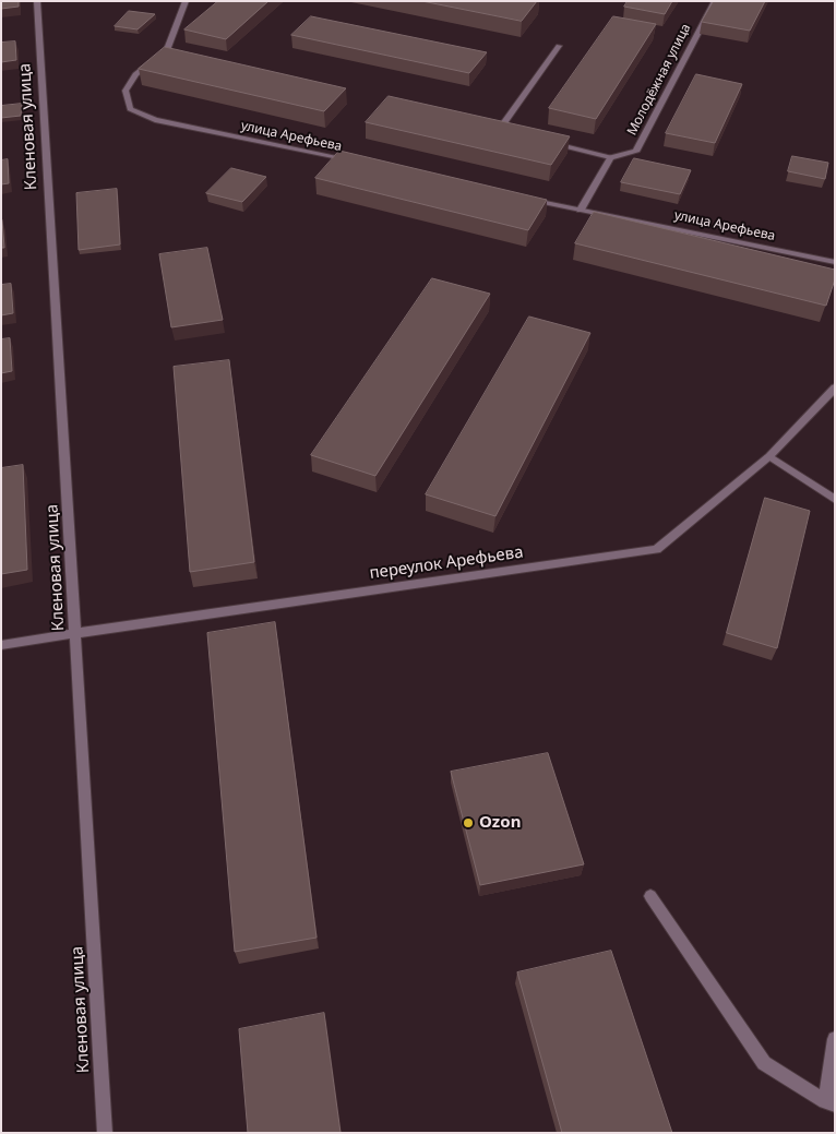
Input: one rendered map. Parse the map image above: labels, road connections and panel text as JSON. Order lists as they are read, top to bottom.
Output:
{
  "streets": {
    "street": [
      "Молодёжная улица",
      "Кленовая улица",
      "улица Арефьева",
      "переулок Арефьева"
    ]
  },
  "crossings": [
    ["Кленовая улица", "переулок Арефьева"]
  ],
  "places": ["Ozon"]
}
